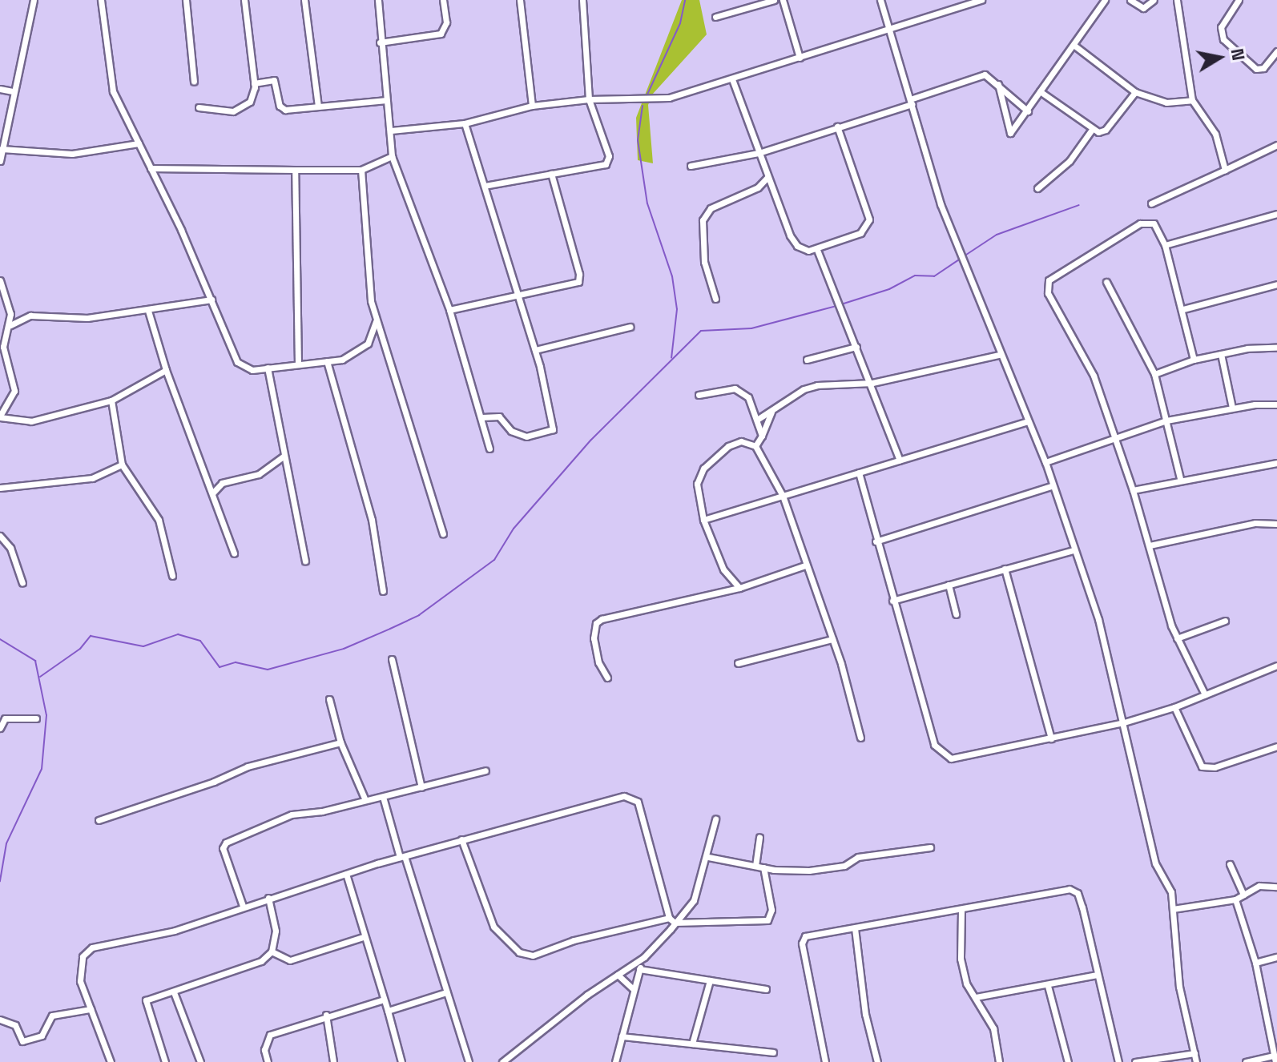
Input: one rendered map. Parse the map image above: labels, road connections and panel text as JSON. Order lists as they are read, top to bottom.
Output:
{
  "north": "right"
}
